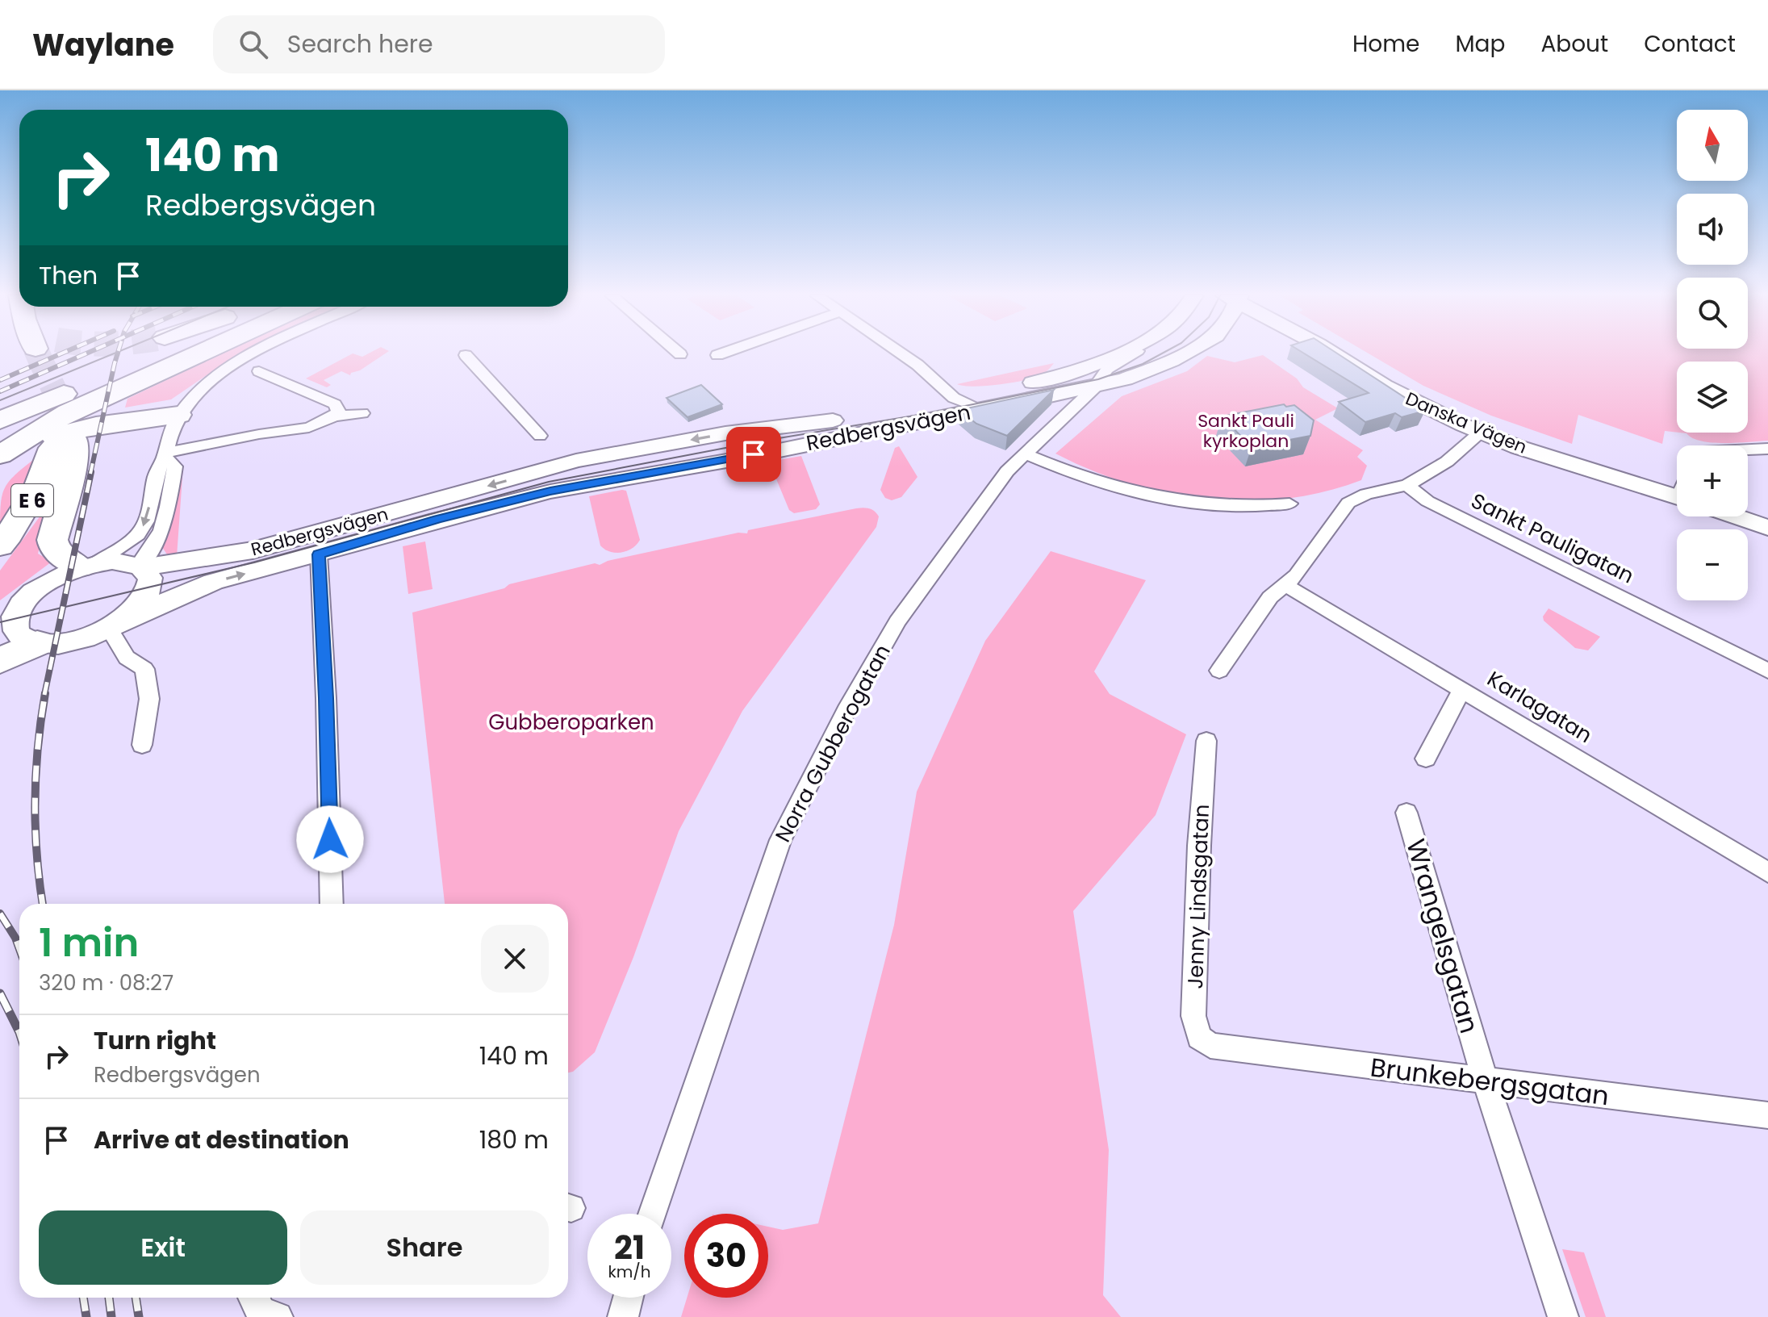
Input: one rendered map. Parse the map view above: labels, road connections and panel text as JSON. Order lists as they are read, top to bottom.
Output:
{
  "streets": {
    "highway": ["E 6"],
    "street": [
      "Danska Vägen",
      "Redbergsvägen",
      "Sankt Pauligatan",
      "Karlagatan",
      "Norra Gubberogatan",
      "Jenny Lindsgatan",
      "Wrangelsgatan",
      "Brunkebergsgatan"
    ]
  },
  "crossings": [
    ["Redbergsvägen", "Norra Gubberogatan"],
    ["Jenny Lindsgatan", "Brunkebergsgatan"],
    ["Wrangelsgatan", "Brunkebergsgatan"]
  ],
  "parks": ["Sankt Pauli kyrkoplan", "Gubberoparken"],
  "north": "top",
  "page": {
    "header": "Waylane",
    "search": "Search here",
    "nav": [
      "Home",
      "Map",
      "About",
      "Contact"
    ],
    "map_buttons": ["+", "−"],
    "turn": ["140 m", "Redbergsvägen"],
    "then": "Then",
    "heading": ["1 min", "320 m · 08:27"],
    "list": [
      {
        "name": "Turn right",
        "note": "Redbergsvägen",
        "value": "140 m"
      },
      {
        "name": "Arrive at destination",
        "value": "180 m"
      }
    ],
    "buttons": ["Exit", "Share"],
    "speed": "21 km/h",
    "limit": "30"
  }
}
